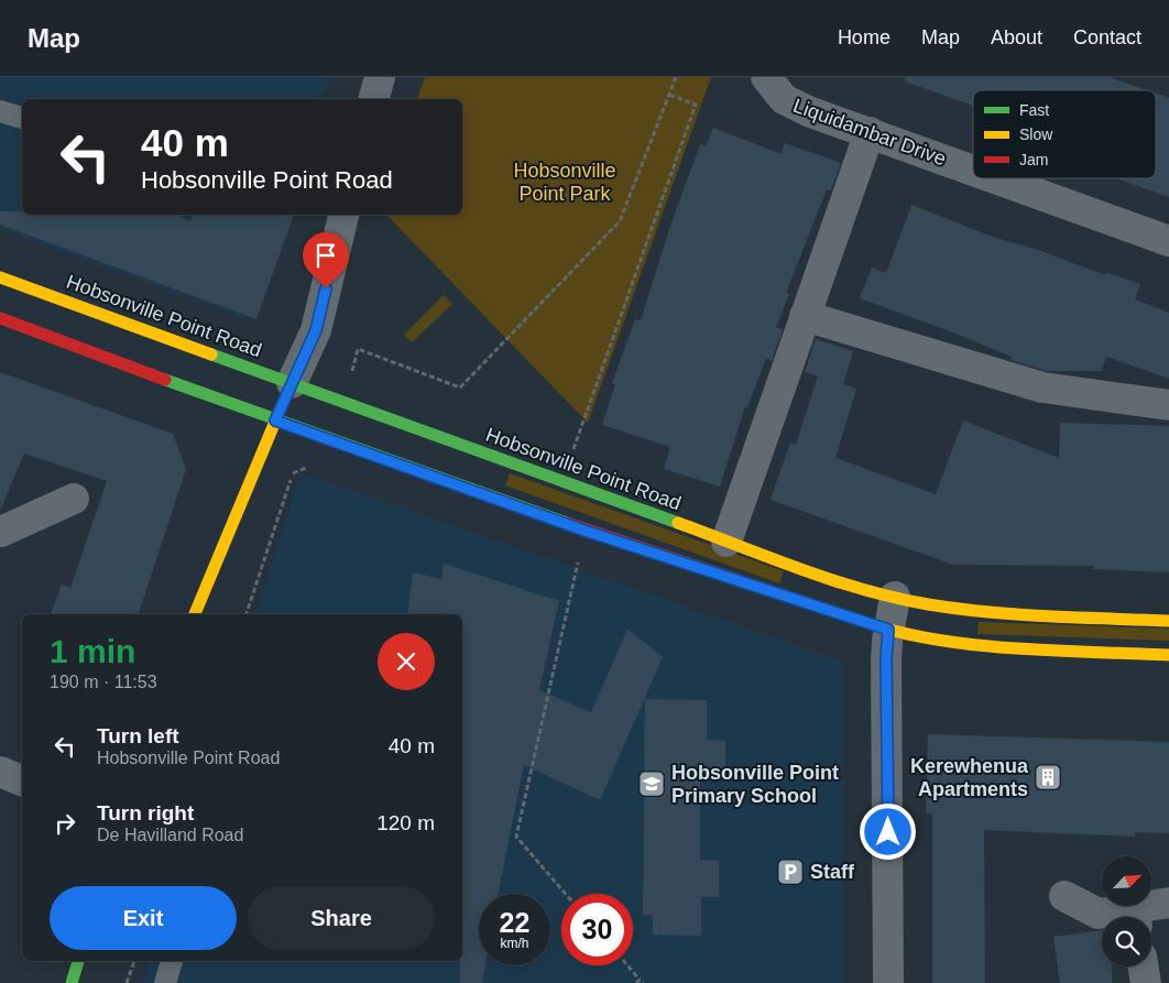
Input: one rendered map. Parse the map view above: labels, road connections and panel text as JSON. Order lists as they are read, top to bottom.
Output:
{
  "streets": {
    "street": ["Liquidambar Drive", "Hobsonville Point Road"]
  },
  "parks": ["Hobsonville Point Park"],
  "places": {
    "building": ["Kerewhenua Apartments"],
    "school or university": ["Hobsonville Point Primary School"],
    "parking": ["Staff"]
  },
  "legend": ["Fast", "Slow", "Jam"],
  "north": "top right",
  "page": {
    "header": "Map",
    "nav": [
      "Home",
      "Map",
      "About",
      "Contact"
    ],
    "turn": ["40 m", "Hobsonville Point Road"],
    "heading": ["1 min", "190 m · 11:53"],
    "list": [
      {
        "name": "Turn left",
        "note": "Hobsonville Point Road",
        "value": "40 m"
      },
      {
        "name": "Turn right",
        "note": "De Havilland Road",
        "value": "120 m"
      }
    ],
    "buttons": ["Exit", "Share"],
    "speed": "22 km/h",
    "limit": "30"
  }
}
